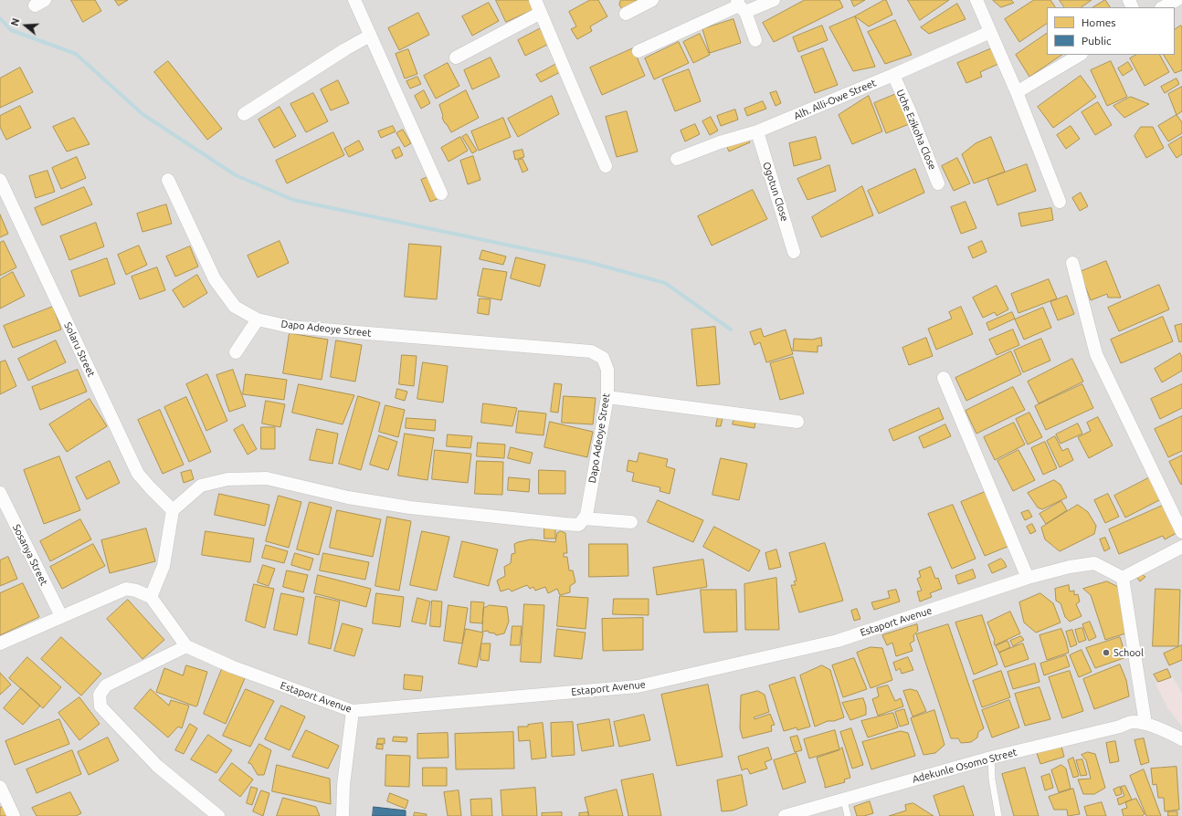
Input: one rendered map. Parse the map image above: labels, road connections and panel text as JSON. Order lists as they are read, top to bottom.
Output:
{
  "streets": {
    "street": [
      "Alh. Alli-Owe Street",
      "Uche Ezikoha Close",
      "Ogotun Close",
      "Dapo Adeoye Street",
      "Solaru Street",
      "Sosanya Street",
      "Estaport Avenue",
      "Adekunle Osomo Street"
    ]
  },
  "crossings": [
    ["Alh. Alli-Owe Street", "Uche Ezikoha Close"],
    ["Alh. Alli-Owe Street", "Ogotun Close"]
  ],
  "places": ["School"],
  "legend": ["Homes", "Public"],
  "north": "left"
}
